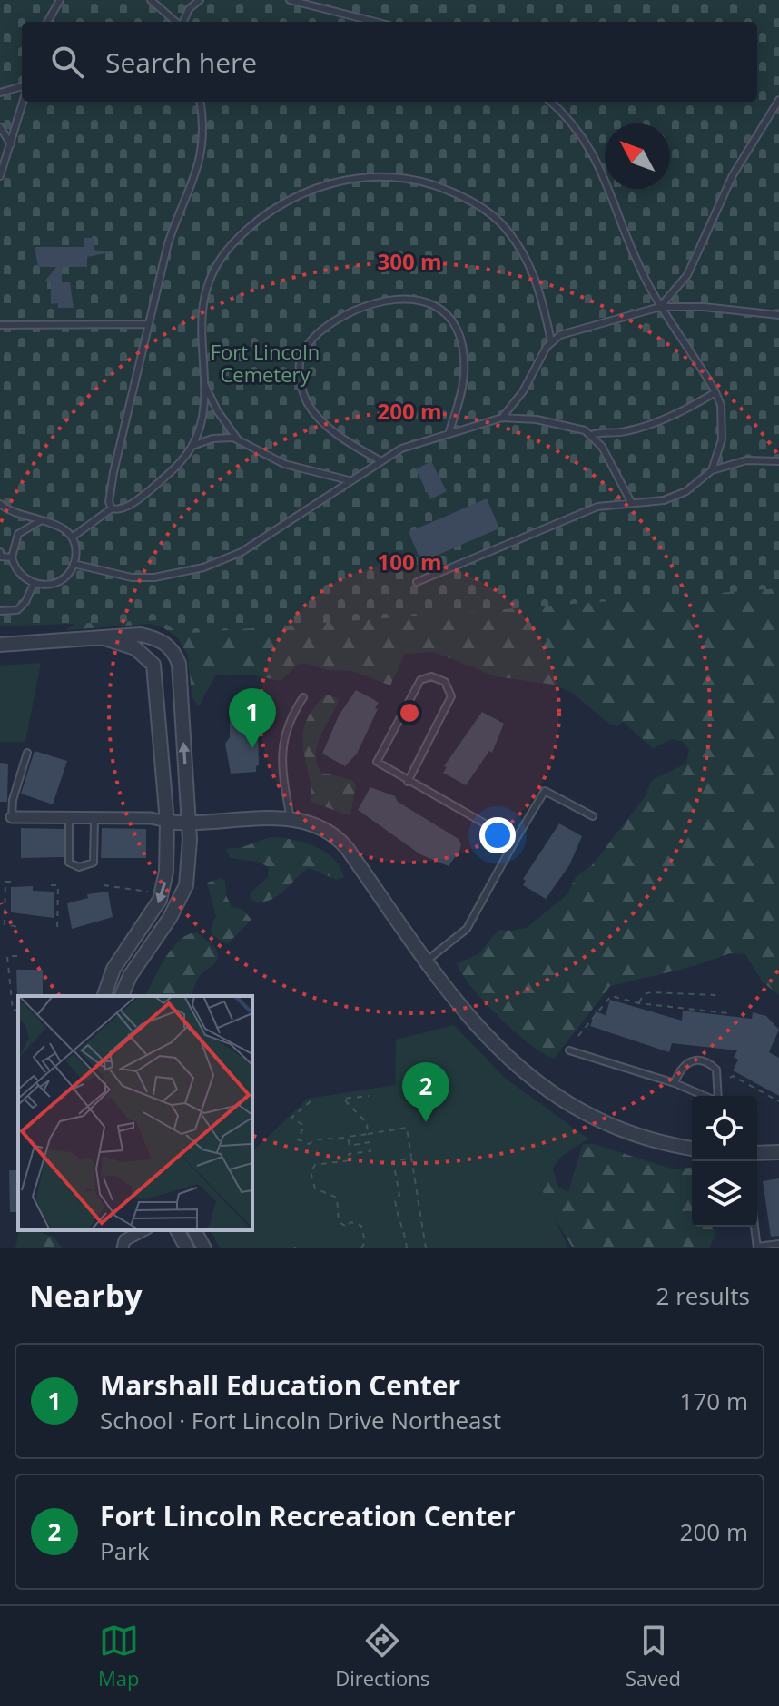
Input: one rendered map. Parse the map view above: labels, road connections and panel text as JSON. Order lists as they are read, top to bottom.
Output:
{
  "parks": ["Fort Lincoln Cemetery"],
  "north": "top left",
  "page": {
    "search": "Search here",
    "pins": ["1", "2"],
    "heading": ["Nearby", "2 results"],
    "list": [
      {
        "mark": "1",
        "name": "Marshall Education Center",
        "note": "School · Fort Lincoln Drive Northeast",
        "value": "170 m"
      },
      {
        "mark": "2",
        "name": "Fort Lincoln Recreation Center",
        "note": "Park",
        "value": "200 m"
      }
    ],
    "nav": ["Map", "Directions", "Saved"]
  },
  "rings": ["300 m", "200 m", "100 m"]
}
